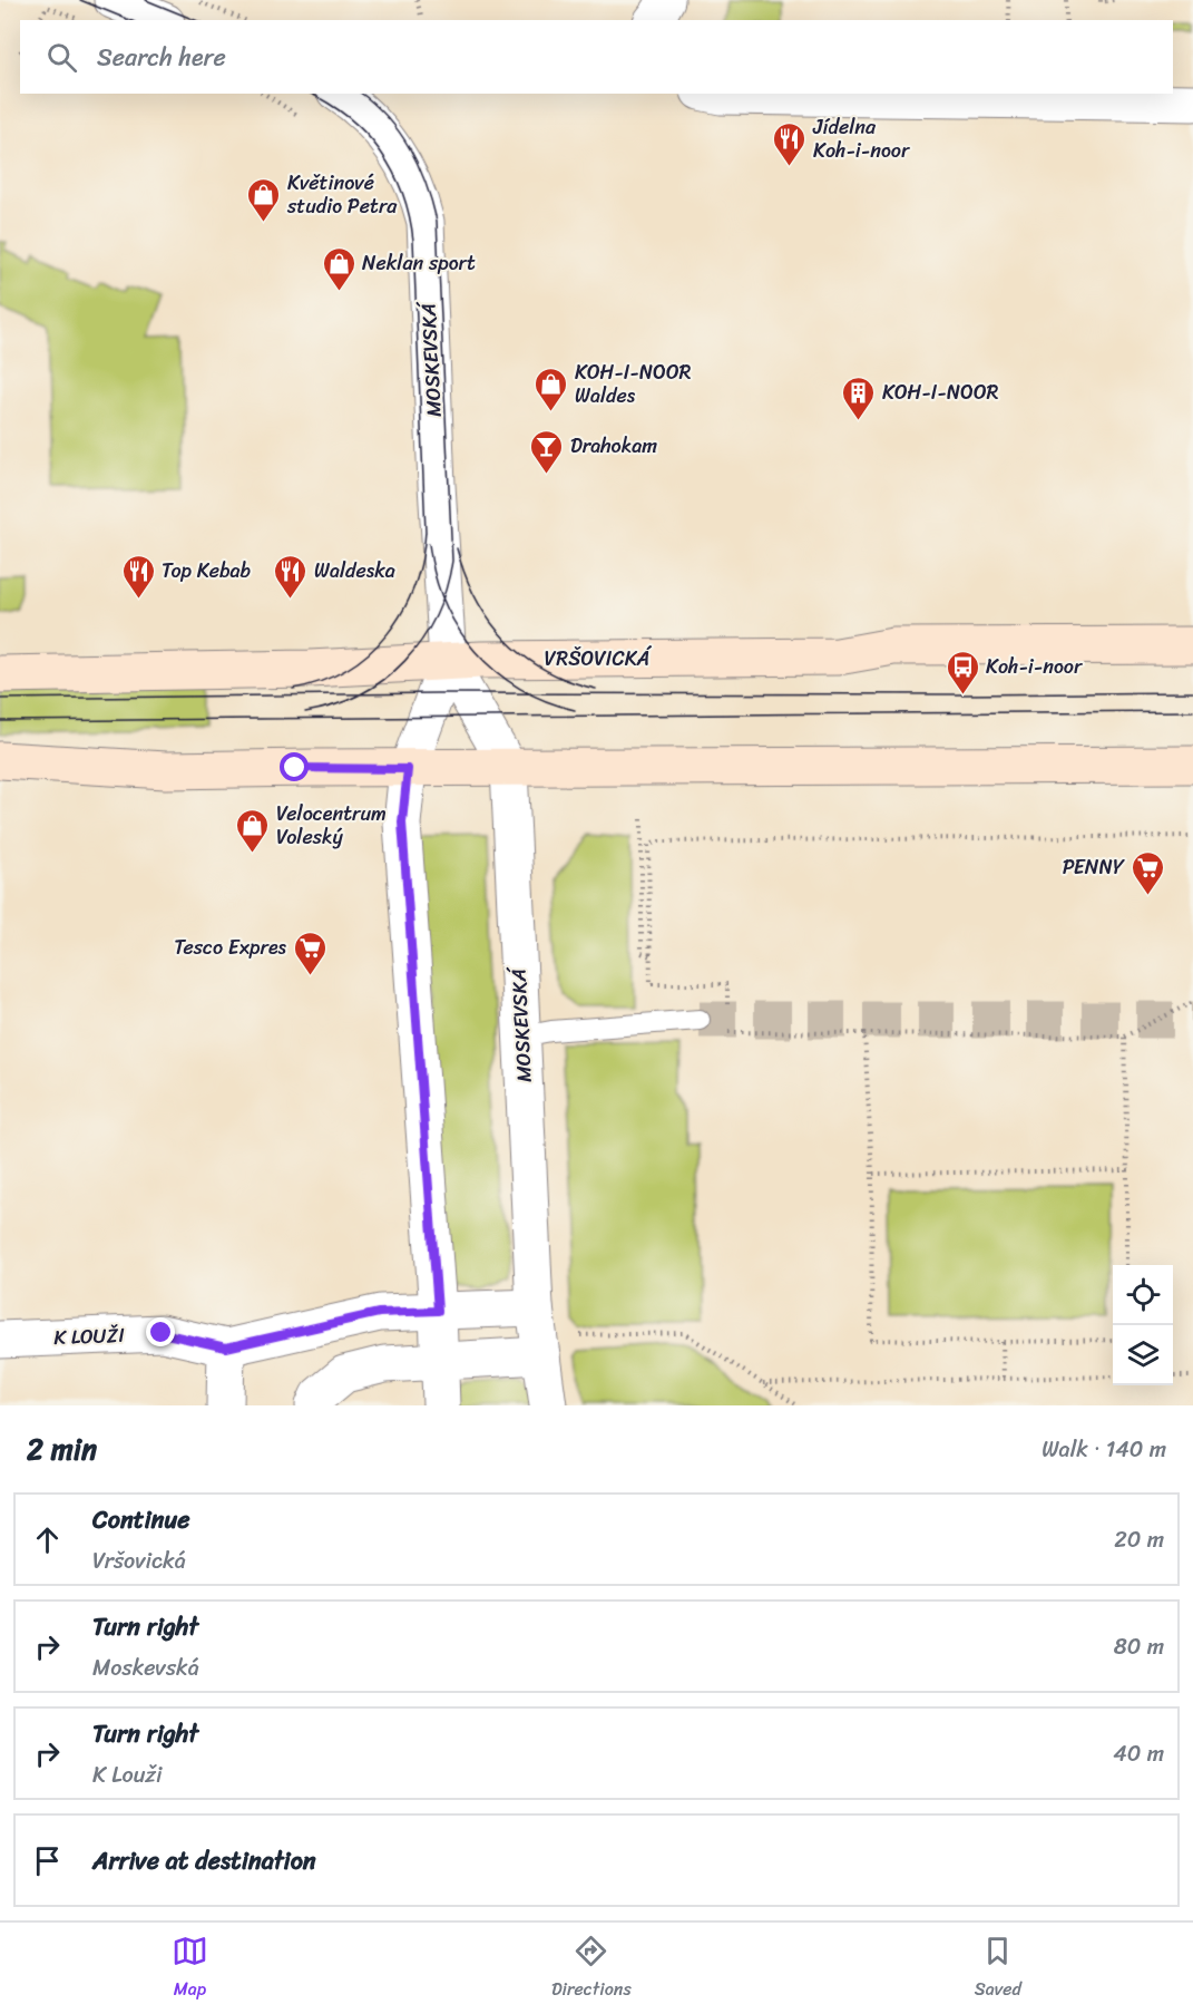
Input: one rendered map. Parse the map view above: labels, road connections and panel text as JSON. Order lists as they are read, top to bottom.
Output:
{
  "streets": {
    "main road": ["VRŠOVICKÁ"],
    "street": ["MOSKEVSKÁ", "K LOUŽI"]
  },
  "crossings": [
    ["MOSKEVSKÁ", "VRŠOVICKÁ"],
    ["MOSKEVSKÁ", "K LOUŽI"]
  ],
  "places": {
    "restaurant": ["Jídelna Koh-i-noor", "Top Kebab", "Waldeska"],
    "shop": [
      "Květinové studio Petra",
      "Neklan sport",
      "KOH-I-NOOR Waldes",
      "Velocentrum Voleský"
    ],
    "building": ["KOH-I-NOOR"],
    "bar": ["Drahokam"],
    "bus stop": ["Koh-i-noor"],
    "supermarket": ["PENNY", "Tesco Expres"]
  },
  "page": {
    "search": "Search here",
    "heading": ["2 min", "Walk · 140 m"],
    "list": [
      ["Continue", "Vršovická", "20 m"],
      ["Turn right", "Moskevská", "80 m"],
      ["Turn right", "K Louži", "40 m"],
      "Arrive at destination"
    ],
    "nav": ["Map", "Directions", "Saved"]
  }
}
